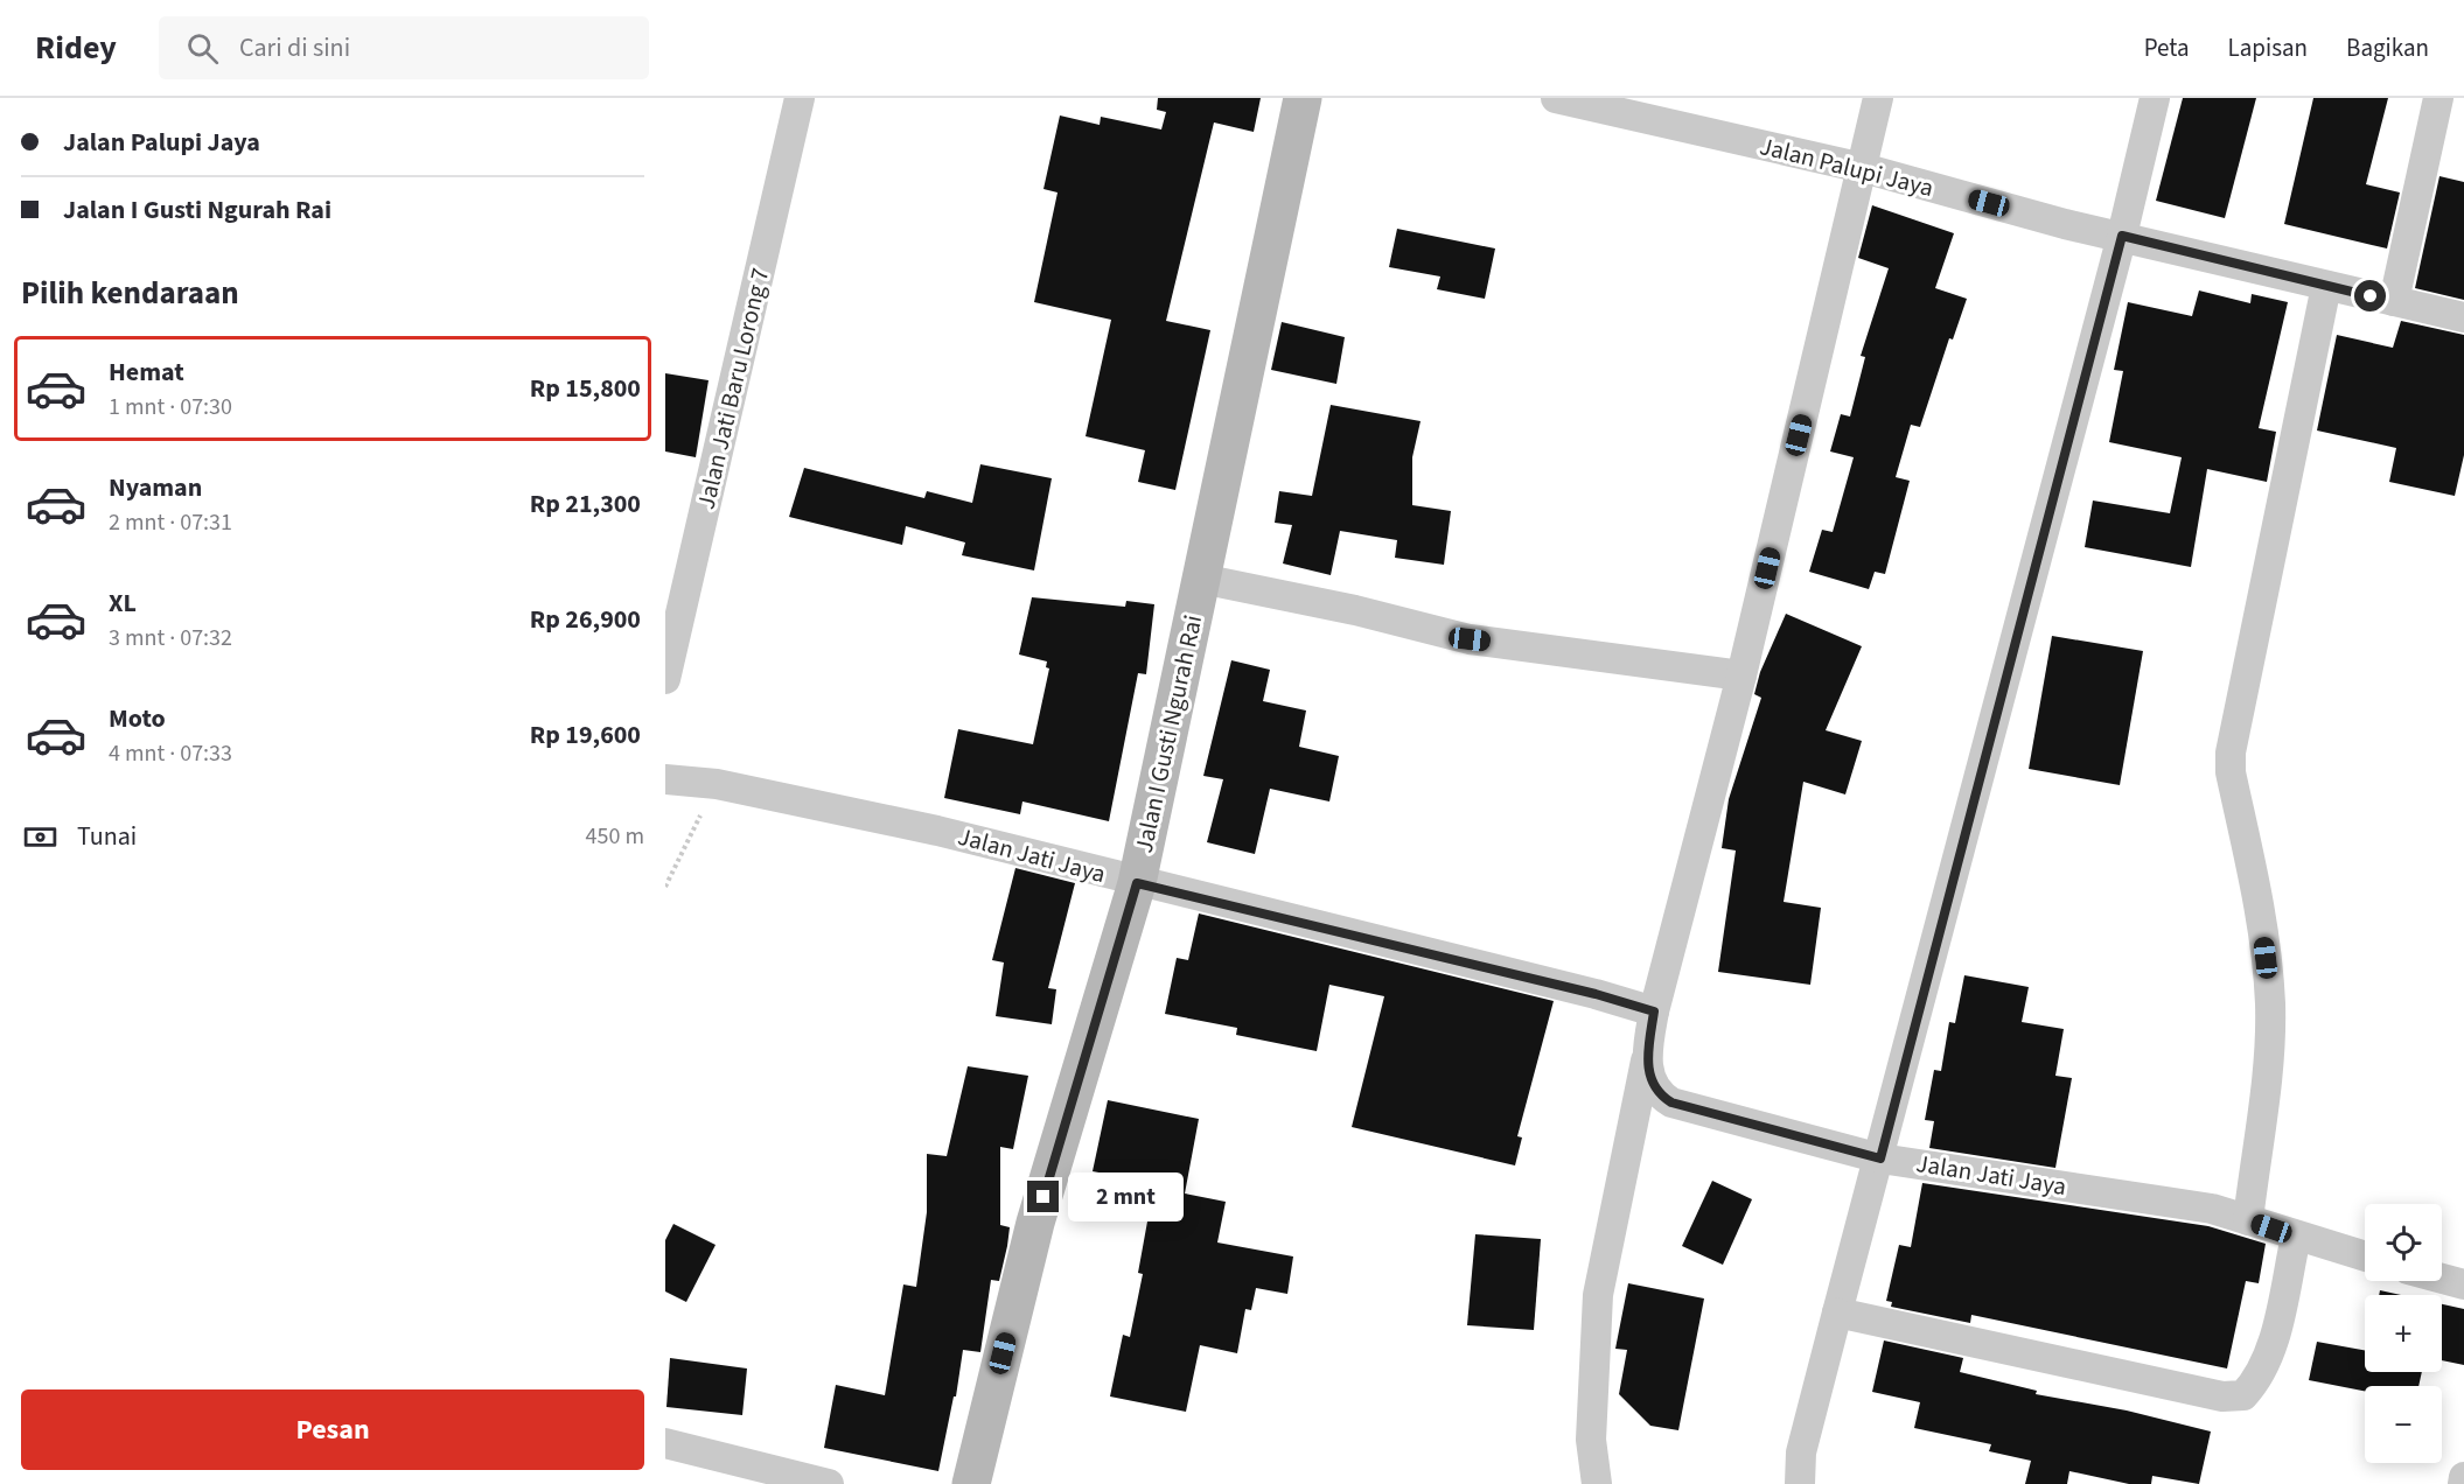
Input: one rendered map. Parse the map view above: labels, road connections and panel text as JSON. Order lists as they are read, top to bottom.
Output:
{
  "streets": {
    "main road": ["Jalan I Gusti Ngurah Rai"],
    "street": ["Jalan Palupi Jaya", "Jalan Jati Baru Lorong 7", "Jalan Jati Jaya"]
  },
  "crossings": [
    ["Jalan I Gusti Ngurah Rai", "Jalan Jati Jaya"]
  ],
  "page": {
    "header": "Ridey",
    "search": "Cari di sini",
    "nav": ["Peta", "Lapisan", "Bagikan"],
    "banner": ["Jalan Palupi Jaya", "Jalan I Gusti Ngurah Rai"],
    "heading": "Pilih kendaraan",
    "list": [
      {
        "name": "Hemat",
        "note": "1 mnt · 07:30",
        "value": "Rp 15,800"
      },
      {
        "name": "Nyaman",
        "note": "2 mnt · 07:31",
        "value": "Rp 21,300"
      },
      {
        "name": "XL",
        "note": "3 mnt · 07:32",
        "value": "Rp 26,900"
      },
      {
        "name": "Moto",
        "note": "4 mnt · 07:33",
        "value": "Rp 19,600"
      }
    ],
    "pay": ["Tunai", "450 m"],
    "bubble": "2 mnt",
    "map_buttons": ["+", "−"],
    "buttons": "Pesan"
  }
}
